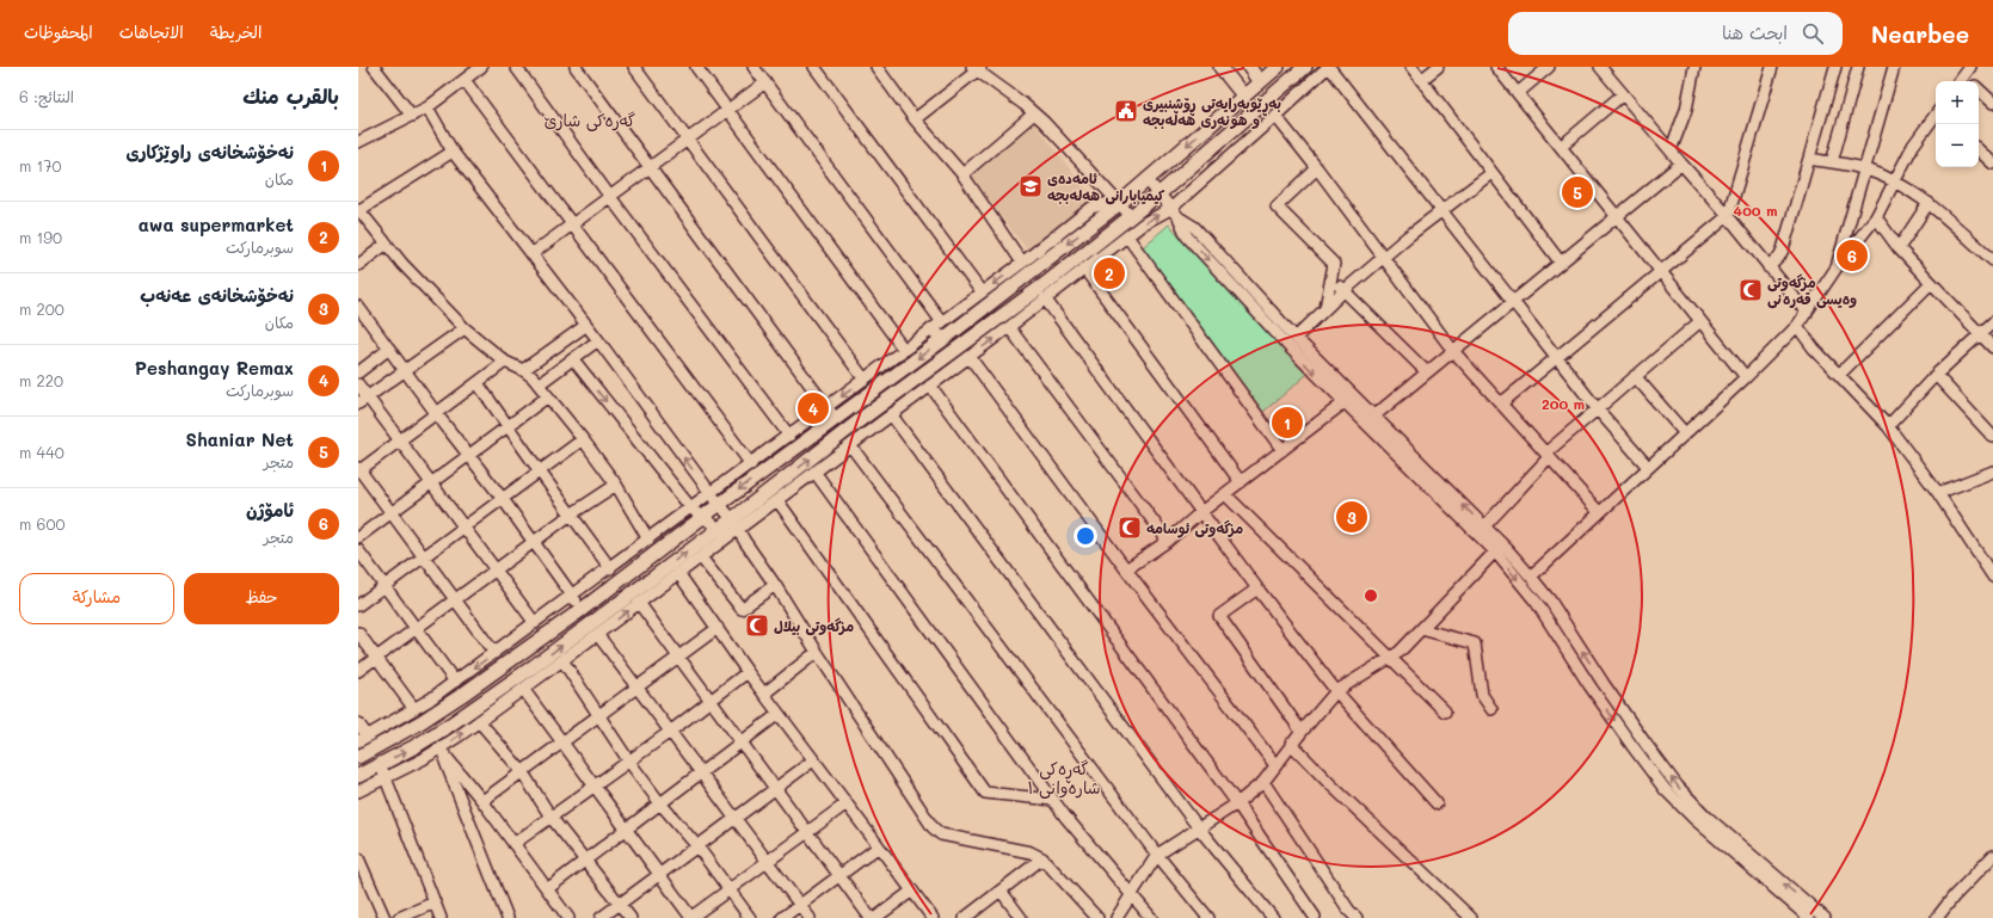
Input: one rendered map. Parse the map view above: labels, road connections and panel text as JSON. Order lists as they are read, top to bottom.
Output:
{
  "districts": ["گەرەکی شارێ", "گەڕەکی شارەوانی ١"],
  "places": {
    "public building": ["بەڕێوبەرایەتی ڕۆشنبیری و هونەری هەڵەبجە"],
    "school or university": ["ئامەدەی کیمیابارانی هەلەبجە"],
    "mosque": ["مزگەوتی وەیسی قەرەنی", "مزگەوتی ئوسامە", "مزگەوتی بیلال"]
  },
  "page": {
    "header": "Nearbee",
    "search": "ابحث هنا",
    "nav": ["الخريطة", "الاتجاهات", "المحفوظات"],
    "heading": ["بالقرب منك", "النتائج: 6"],
    "map_buttons": ["+", "−"],
    "list": [
      {
        "mark": "1",
        "name": "نەخۆشخانەی راوێژکاری",
        "note": "مكان",
        "value": "170 m"
      },
      {
        "mark": "2",
        "name": "awa supermarket",
        "note": "سوبرماركت",
        "value": "190 m"
      },
      {
        "mark": "3",
        "name": "نەخۆشخانەی عەنەب",
        "note": "مكان",
        "value": "200 m"
      },
      {
        "mark": "4",
        "name": "Peshangay Remax",
        "note": "سوبرماركت",
        "value": "220 m"
      },
      {
        "mark": "5",
        "name": "Shaniar Net",
        "note": "متجر",
        "value": "440 m"
      },
      {
        "mark": "6",
        "name": "ئامۆژن",
        "note": "متجر",
        "value": "600 m"
      }
    ],
    "pins": [
      "5",
      "6",
      "2",
      "4",
      "1",
      "3"
    ],
    "buttons": ["حفظ", "مشاركة"]
  },
  "rings": ["400 m", "200 m"]
}
